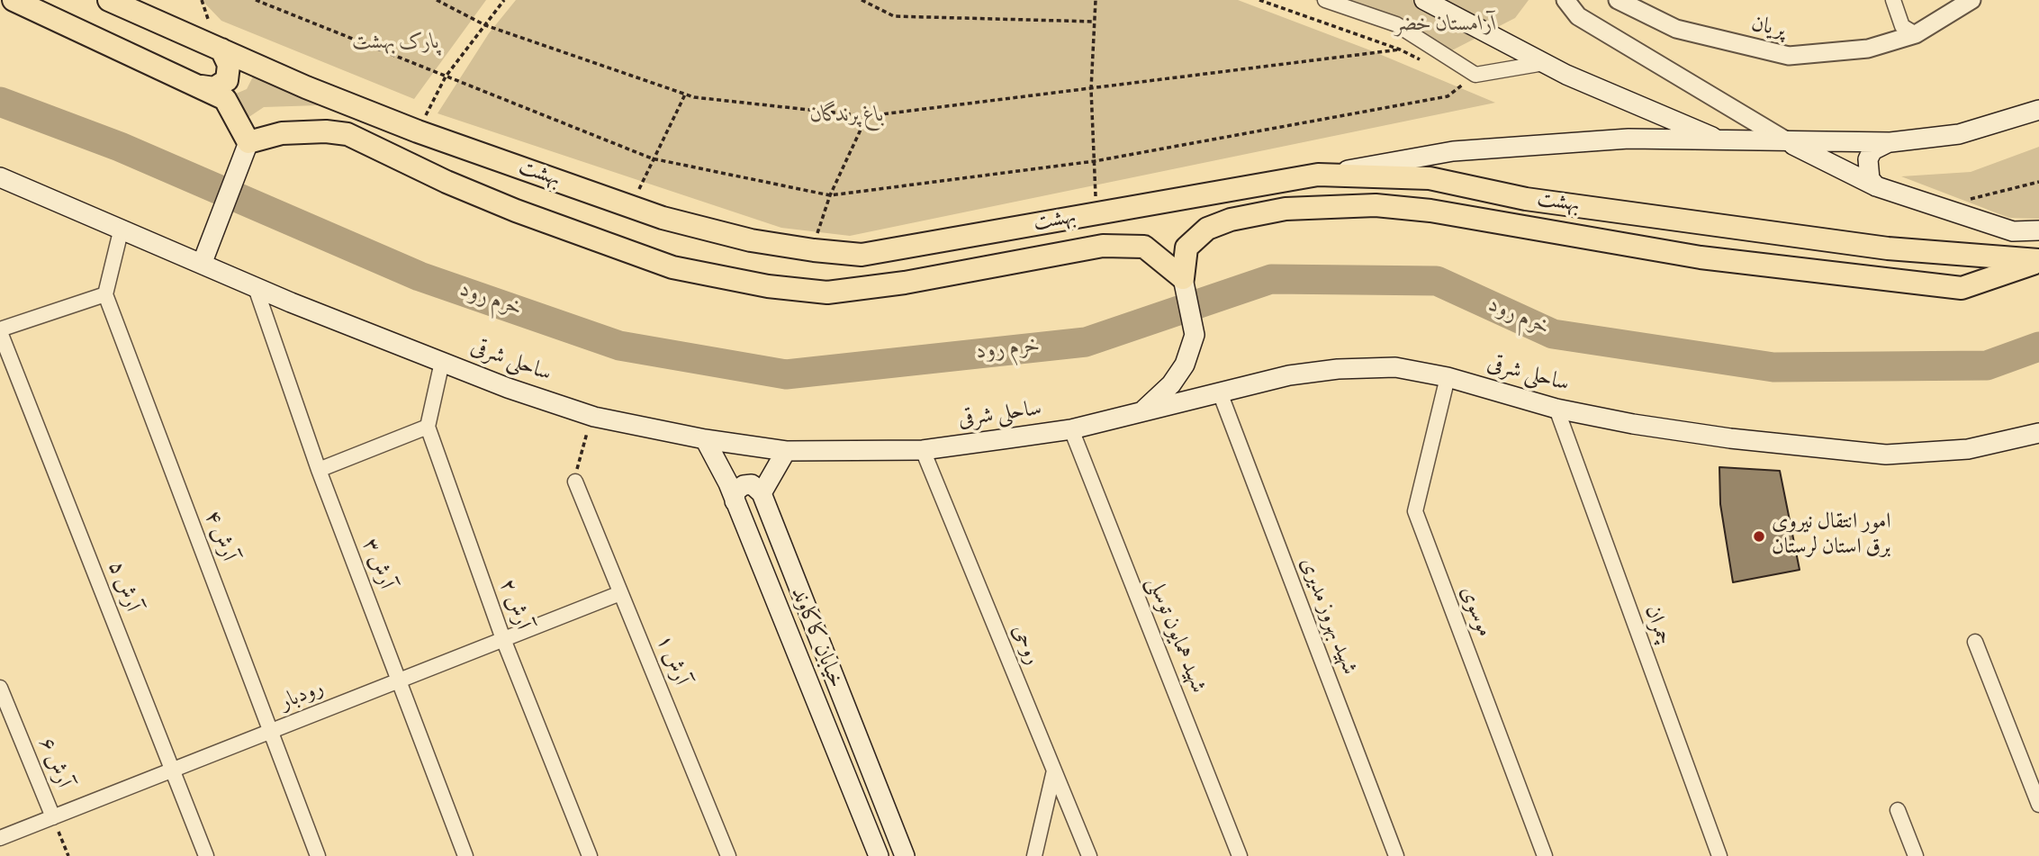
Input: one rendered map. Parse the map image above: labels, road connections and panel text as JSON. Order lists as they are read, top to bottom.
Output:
{
  "streets": {
    "main road": ["بهشت", "ساحلی شرقی", "خیابان کاکاوند"],
    "street": [
      "پریان",
      "آرش ۴",
      "آرش ۳",
      "آرش ۵",
      "آرش ۲",
      "موسوی",
      "شهید بهروز مدیری",
      "چمران",
      "شهید همایون توسلی",
      "روحی",
      "آرش ۱",
      "رودبار",
      "آرش ۶"
    ]
  },
  "crossings": [
    ["ساحلی شرقی", "آرش ۳"],
    ["ساحلی شرقی", "موسوی"],
    ["ساحلی شرقی", "شهید بهروز مدیری"],
    ["ساحلی شرقی", "چمران"],
    ["ساحلی شرقی", "شهید همایون توسلی"],
    ["ساحلی شرقی", "خیابان کاکاوند"],
    ["ساحلی شرقی", "روحی"],
    ["آرش ۴", "رودبار"],
    ["آرش ۳", "رودبار"],
    ["آرش ۵", "رودبار"],
    ["آرش ۲", "رودبار"],
    ["آرش ۱", "رودبار"],
    ["رودبار", "آرش ۶"]
  ],
  "water": ["خرم رود"],
  "parks": ["آرامستان خضر", "پارک بهشت", "باغ پرندگان"],
  "places": ["امور انتقال نیروی برق استان لرستان"]
}
